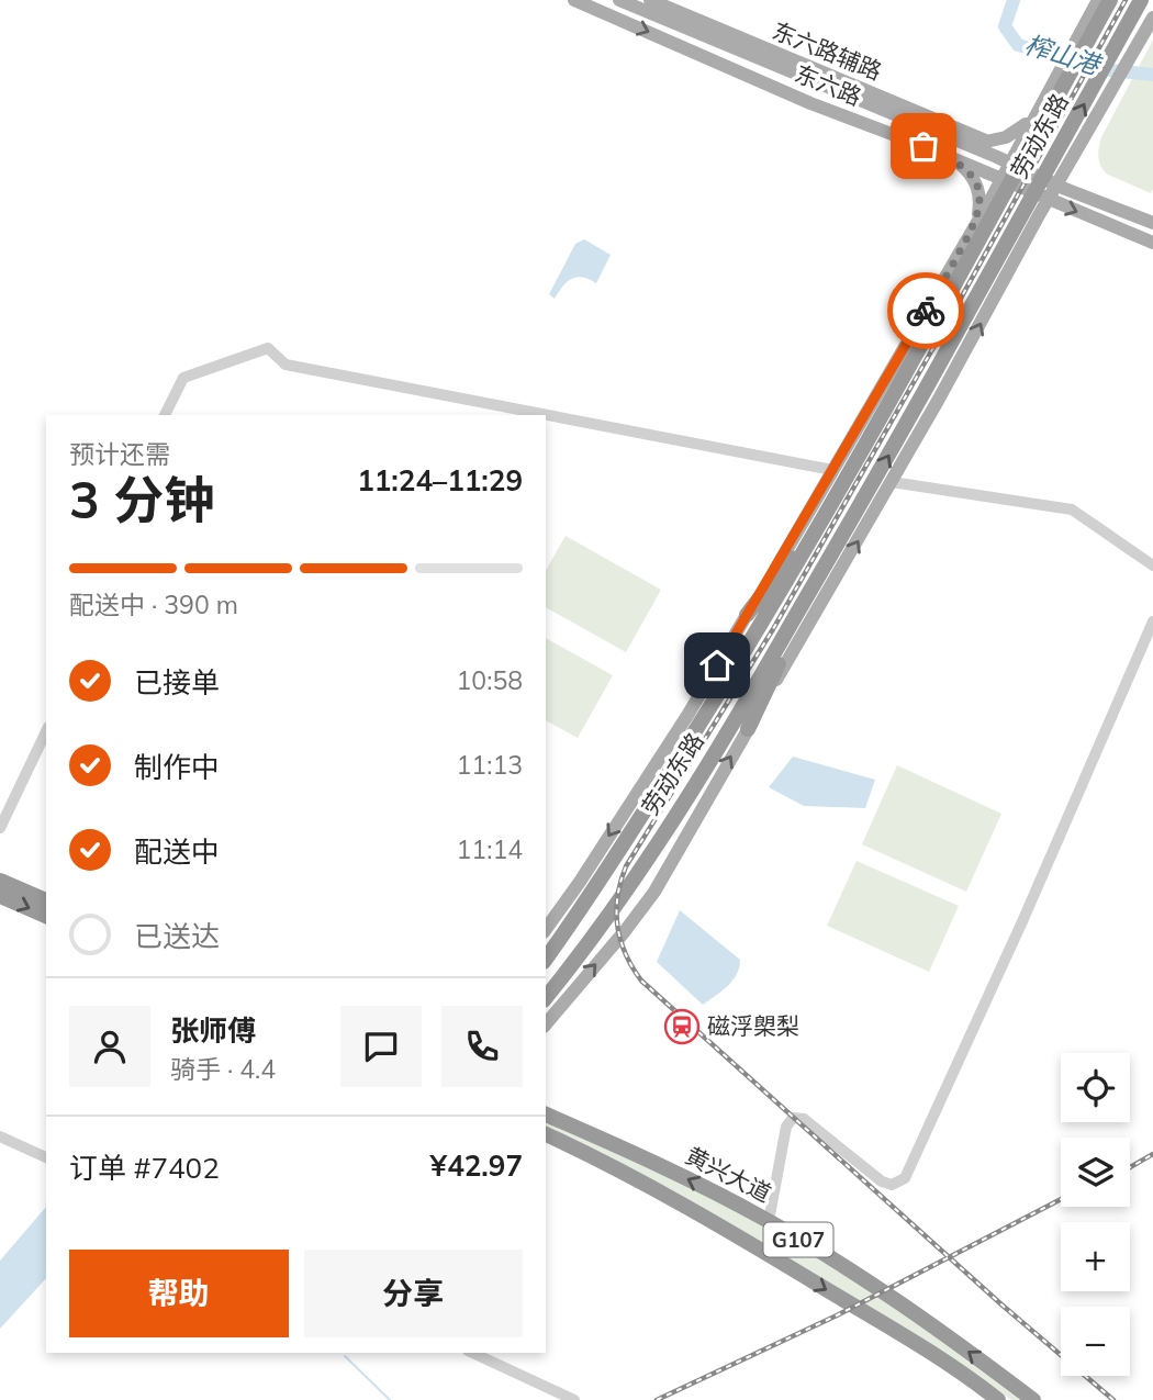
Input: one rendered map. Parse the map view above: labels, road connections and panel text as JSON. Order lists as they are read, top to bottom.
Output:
{
  "streets": {
    "highway": ["劳动东路", "黄兴大道", "G107"],
    "main road": ["东六路辅路", "东六路"]
  },
  "water": ["榨山港"],
  "places": {
    "station": ["磁浮㮾梨"]
  },
  "page": {
    "heading": ["3 分钟", "预计还需", "11:24–11:29"],
    "panel": [
      "张师傅",
      "骑手 · 4.4",
      "订单 #7402",
      "¥42.97"
    ],
    "bar": "配送中 · 390 m",
    "list": [
      ["已接单", "10:58"],
      ["制作中", "11:13"],
      ["配送中", "11:14"],
      "已送达"
    ],
    "map_buttons": ["+", "−"],
    "buttons": ["帮助", "分享"]
  }
}
